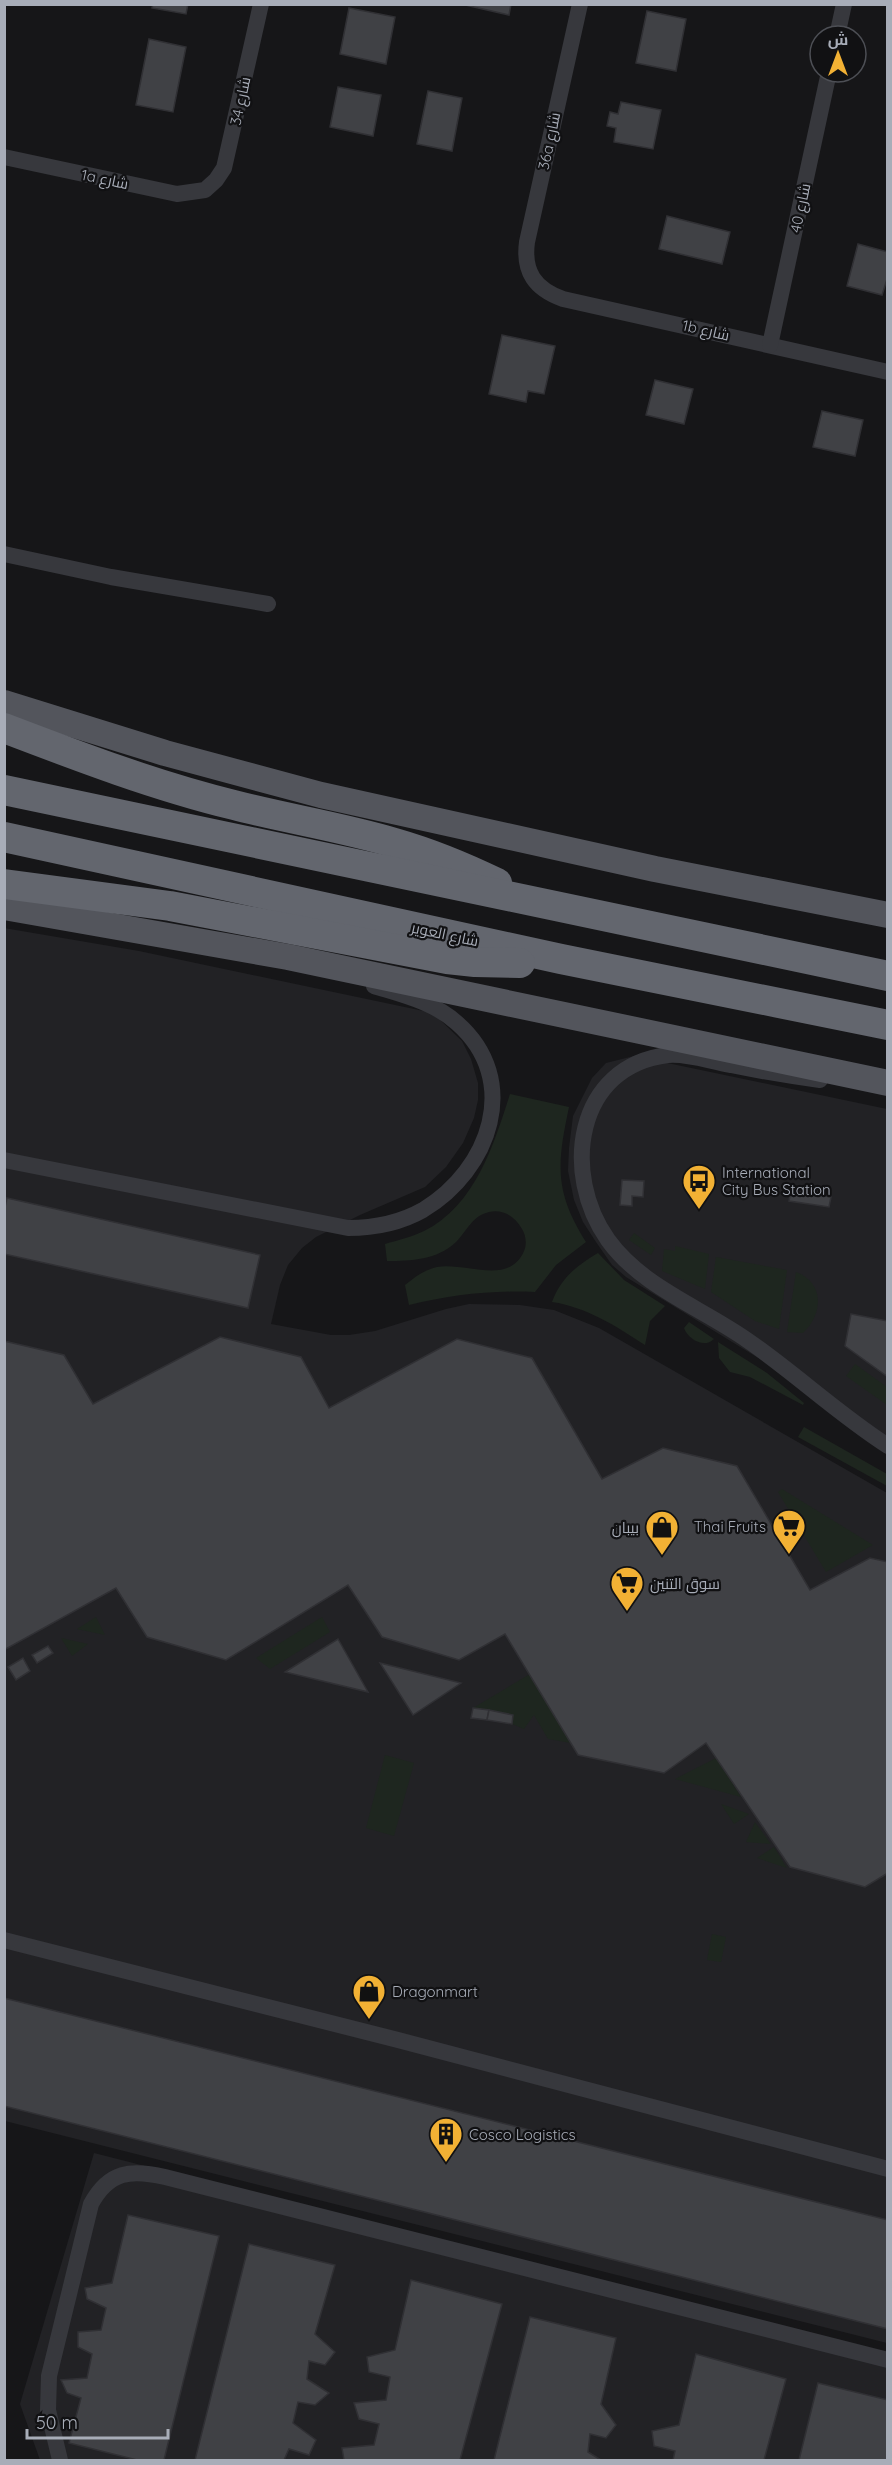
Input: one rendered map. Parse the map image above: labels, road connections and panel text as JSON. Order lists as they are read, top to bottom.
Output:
{
  "streets": {
    "highway": ["شارع العوير"],
    "street": [
      "شارع 34",
      "36a شارع",
      "1a شارع",
      "شارع 40",
      "1b شارع"
    ]
  },
  "crossings": [
    ["شارع 34", "1a شارع"],
    ["36a شارع", "1b شارع"],
    ["شارع 40", "1b شارع"]
  ],
  "places": {
    "bus stop": ["International City Bus Station"],
    "supermarket": ["Thai Fruits", "سوق التنين"],
    "shop": ["بيبان", "Dragonmart"],
    "building": ["Cosco Logistics"]
  },
  "scale_bar": "50 m",
  "north": "top"
}
